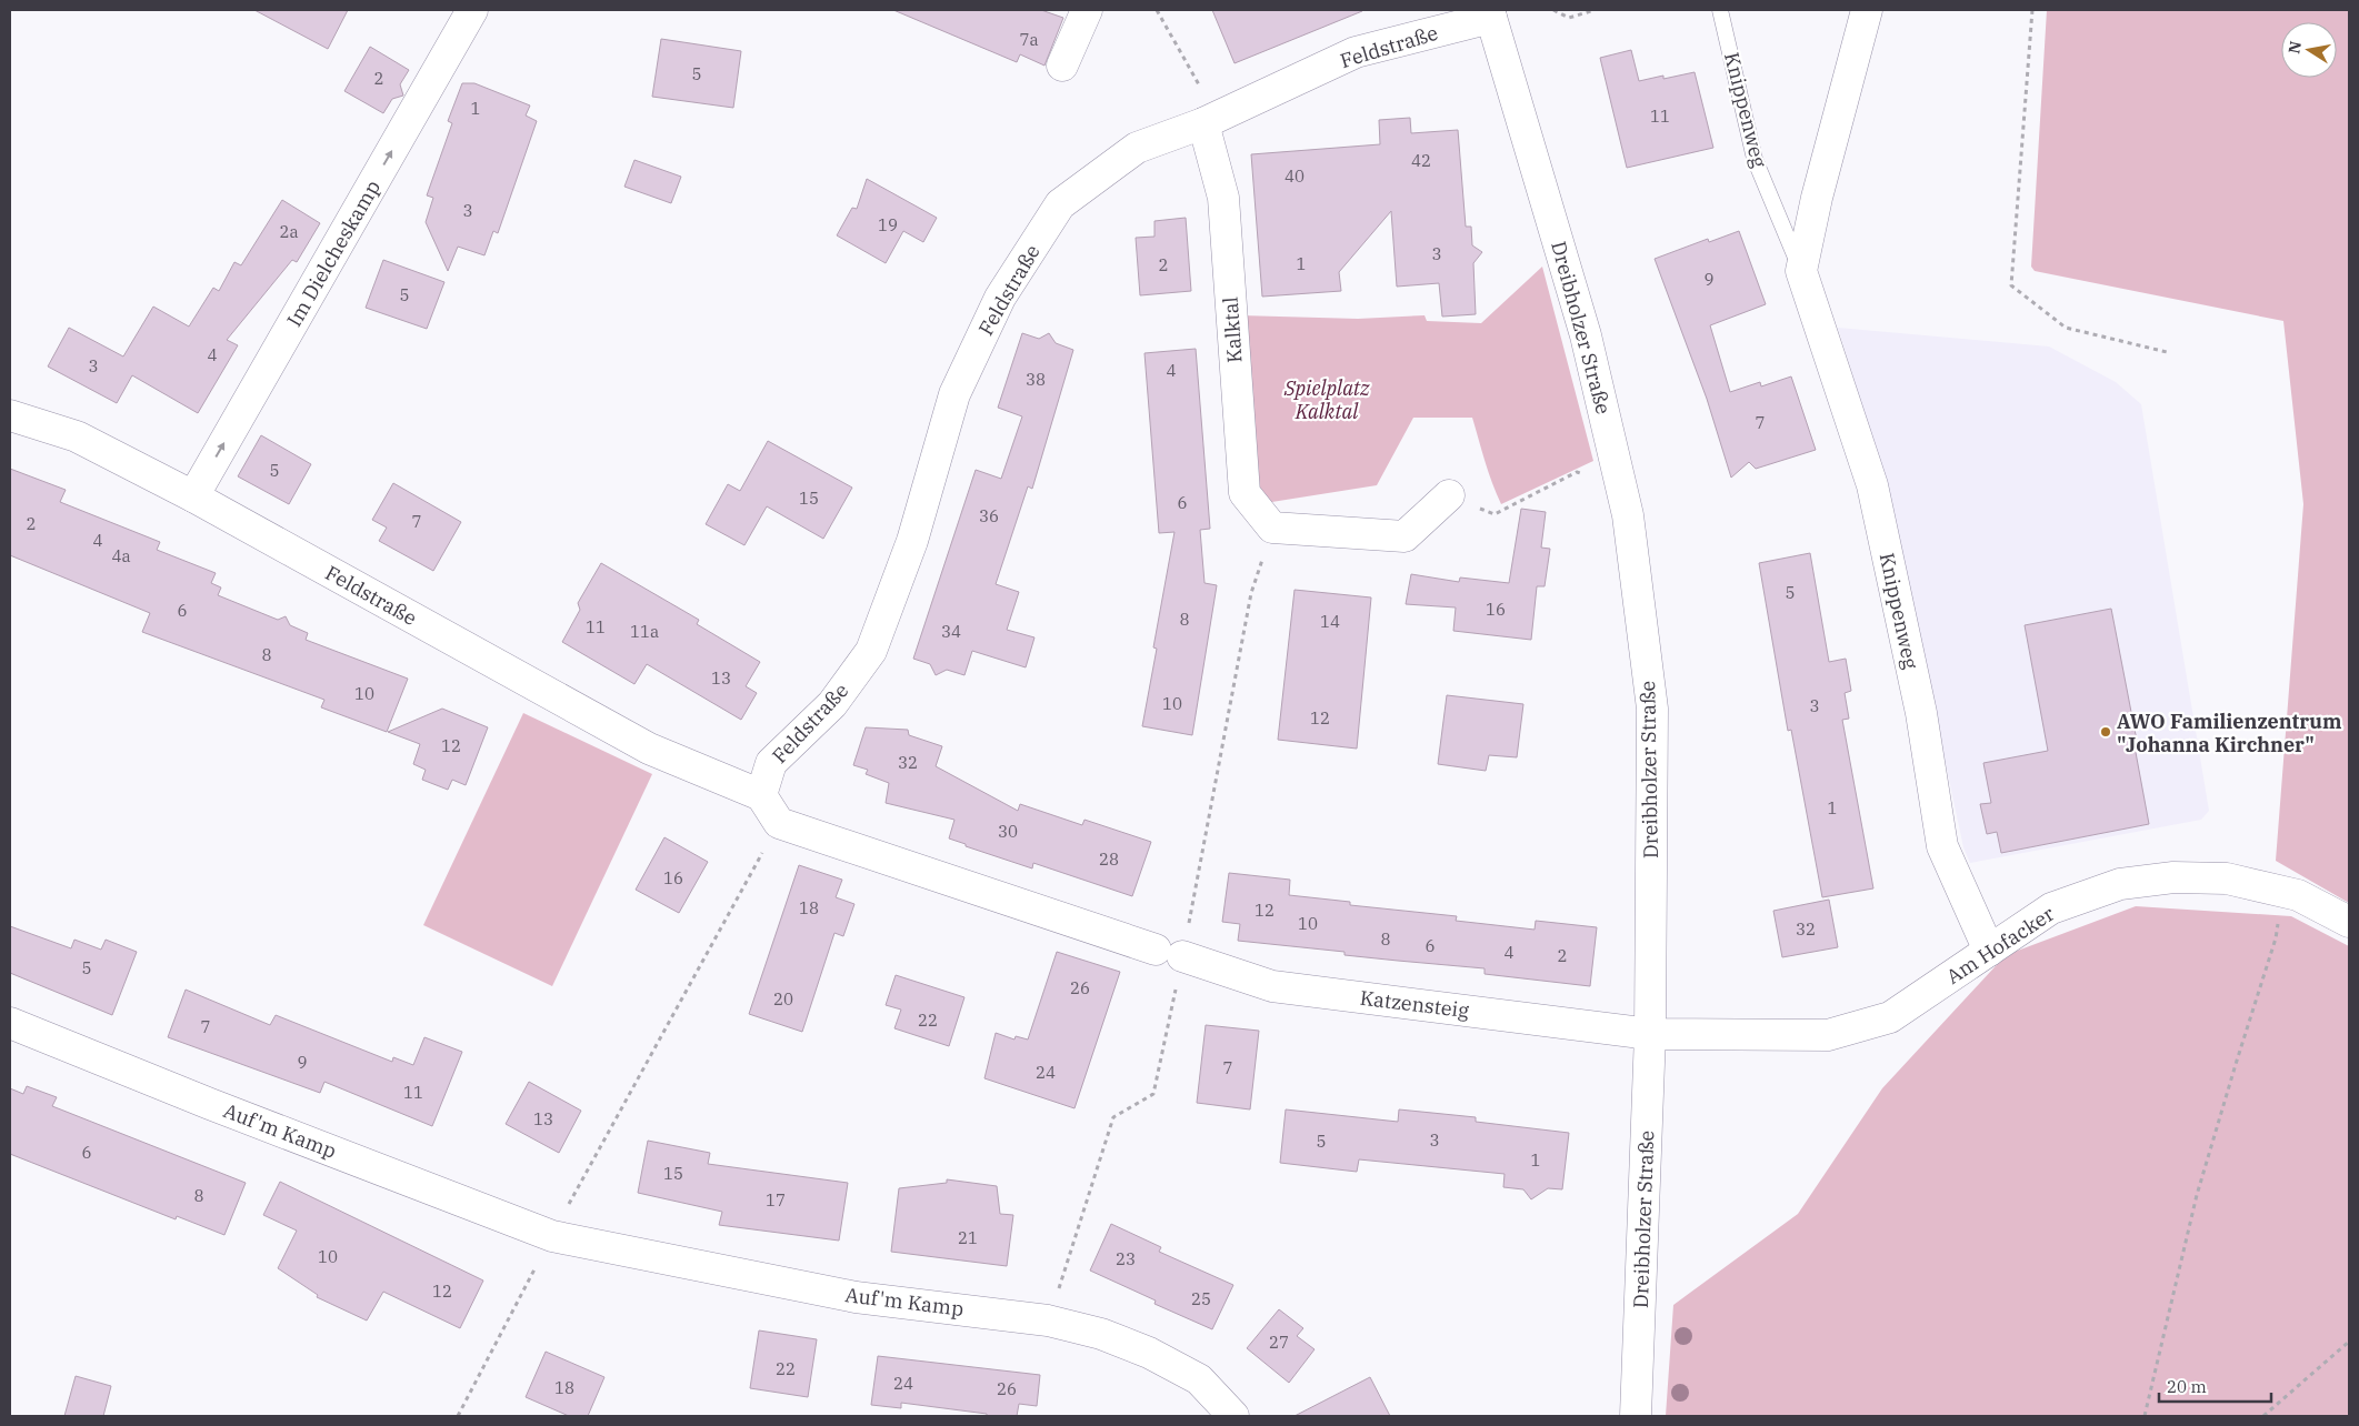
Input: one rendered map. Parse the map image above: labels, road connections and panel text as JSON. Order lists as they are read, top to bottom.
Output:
{
  "streets": {
    "street": [
      "Feldstraße",
      "Knippenweg",
      "Im Dielcheskamp",
      "Dreibholzer Straße",
      "Kalktal",
      "Am Hofacker",
      "Katzensteig",
      "Auf'm Kamp"
    ]
  },
  "crossings": [
    ["Feldstraße", "Im Dielcheskamp"],
    ["Feldstraße", "Dreibholzer Straße"],
    ["Feldstraße", "Kalktal"],
    ["Knippenweg", "Am Hofacker"],
    ["Dreibholzer Straße", "Am Hofacker"],
    ["Dreibholzer Straße", "Katzensteig"],
    ["Am Hofacker", "Katzensteig"]
  ],
  "one_way": ["Im Dielcheskamp"],
  "parks": ["Spielplatz Kalktal"],
  "places": ["AWO Familienzentrum \"Johanna Kirchner\""],
  "house_numbers": [
    "7a",
    "5",
    "2",
    "1",
    "11",
    "42",
    "40",
    "3",
    "19",
    "2a",
    "3",
    "1",
    "2",
    "9",
    "5",
    "4",
    "3",
    "4",
    "38",
    "7",
    "5",
    "15",
    "6",
    "36",
    "7",
    "2",
    "4",
    "4a",
    "5",
    "16",
    "6",
    "8",
    "14",
    "11",
    "11a",
    "34",
    "8",
    "13",
    "10",
    "10",
    "3",
    "12",
    "12",
    "32",
    "1",
    "30",
    "28",
    "16",
    "18",
    "12",
    "10",
    "32",
    "8",
    "6",
    "4",
    "2",
    "5",
    "26",
    "20",
    "22",
    "7",
    "9",
    "7",
    "24",
    "11",
    "13",
    "3",
    "5",
    "6",
    "1",
    "15",
    "8",
    "17",
    "21",
    "10",
    "23",
    "12",
    "25",
    "27",
    "22",
    "24",
    "18",
    "26"
  ],
  "scale_bar": "20 m",
  "north": "left"
}
